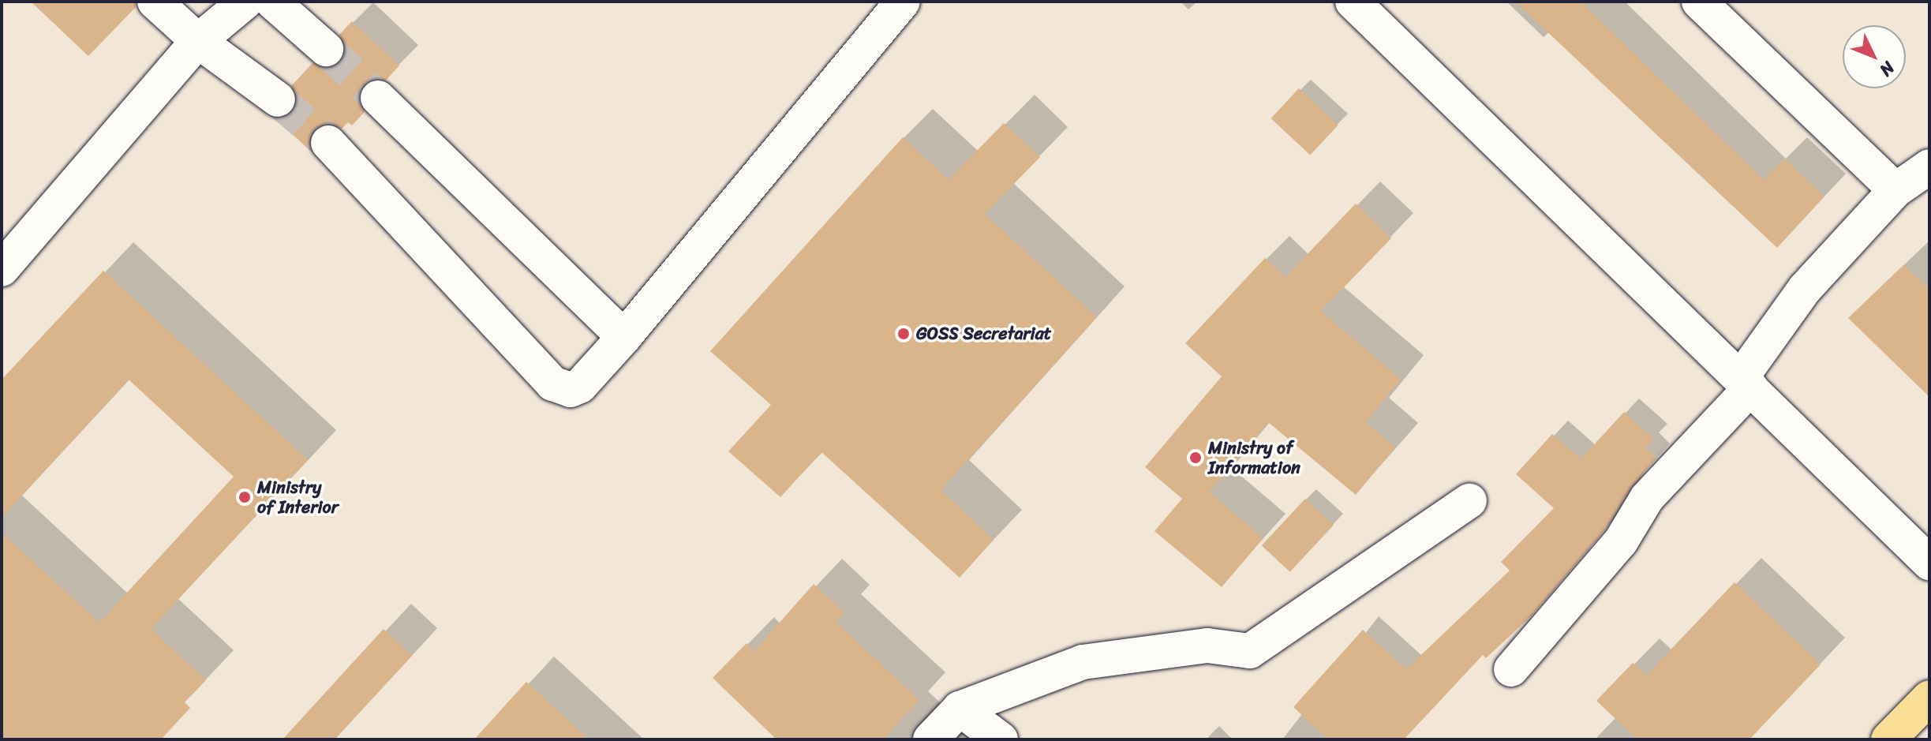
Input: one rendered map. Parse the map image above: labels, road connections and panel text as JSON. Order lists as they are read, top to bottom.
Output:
{
  "places": ["GOSS Secretariat", "Ministry of Information", "Ministry of Interior"],
  "north": "bottom right"
}
